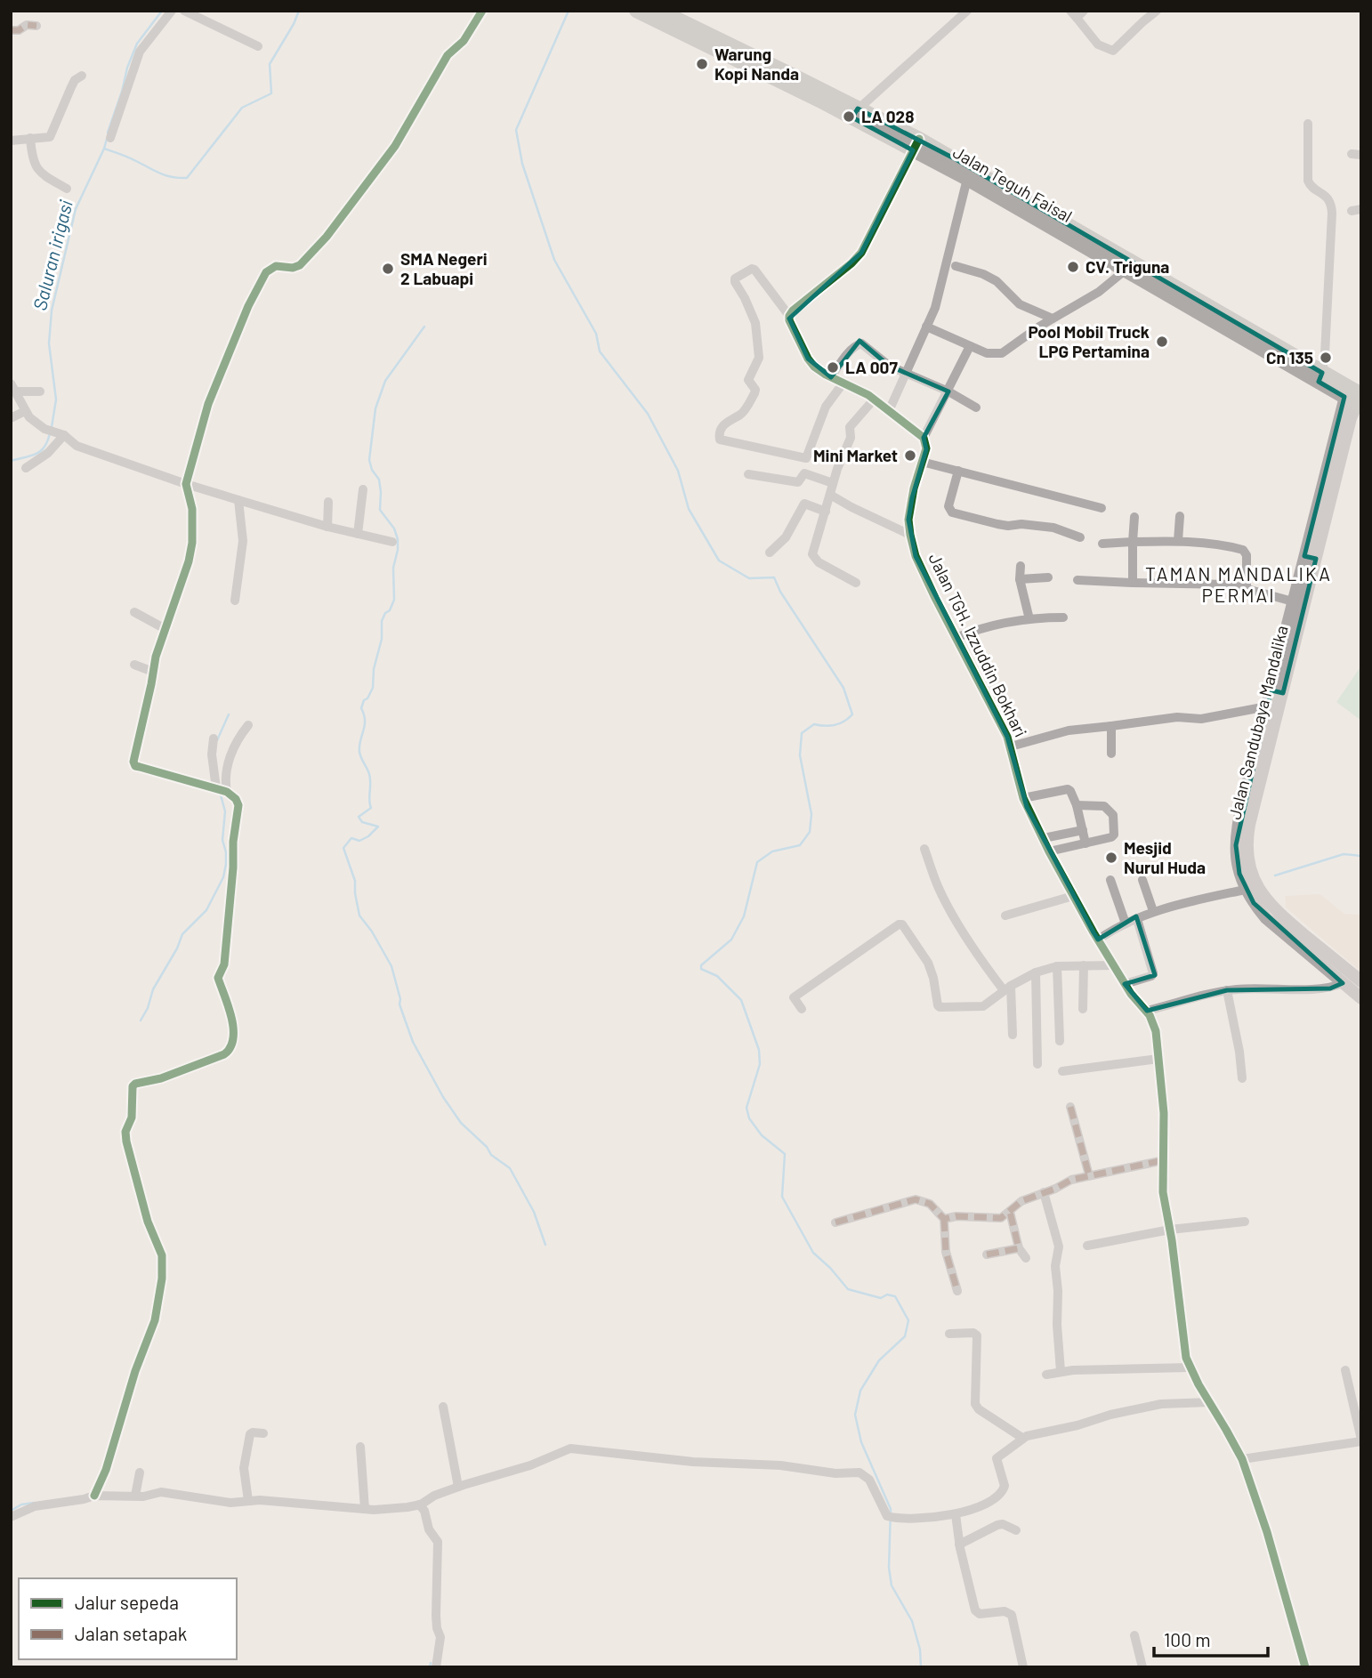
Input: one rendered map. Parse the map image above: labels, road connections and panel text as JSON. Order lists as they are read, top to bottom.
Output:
{
  "streets": {
    "highway": ["Jalan Teguh Faisal"],
    "main road": ["Jalan Sandubaya Mandalika"],
    "street": ["Jalan TGH. Izzuddin Bokhari"]
  },
  "crossings": [
    ["Jalan Teguh Faisal", "Jalan Sandubaya Mandalika"]
  ],
  "districts": ["TAMAN MANDALIKA PERMAI"],
  "water": ["Saluran irigasi"],
  "places": [
    "Warung Kopi Nanda",
    "LA 028",
    "CV. Triguna",
    "SMA Negeri 2 Labuapi",
    "Pool Mobil Truck LPG Pertamina",
    "Cn 135",
    "LA 007",
    "Mini Market",
    "Mesjid Nurul Huda"
  ],
  "legend": ["Jalur sepeda", "Jalan setapak"],
  "scale_bar": "100 m"
}
